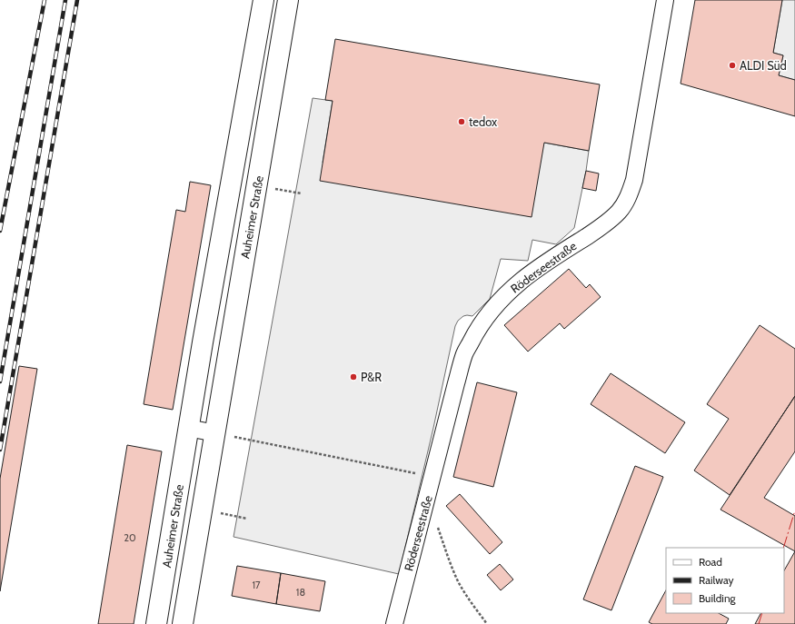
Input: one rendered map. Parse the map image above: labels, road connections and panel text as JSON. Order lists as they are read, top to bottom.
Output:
{
  "streets": {
    "main road": ["Auheimer Straße"],
    "street": ["Röderseestraße"]
  },
  "places": ["ALDI Süd", "tedox", "P&R"],
  "house_numbers": ["20", "17", "18"],
  "legend": ["Road", "Railway", "Building"]
}
